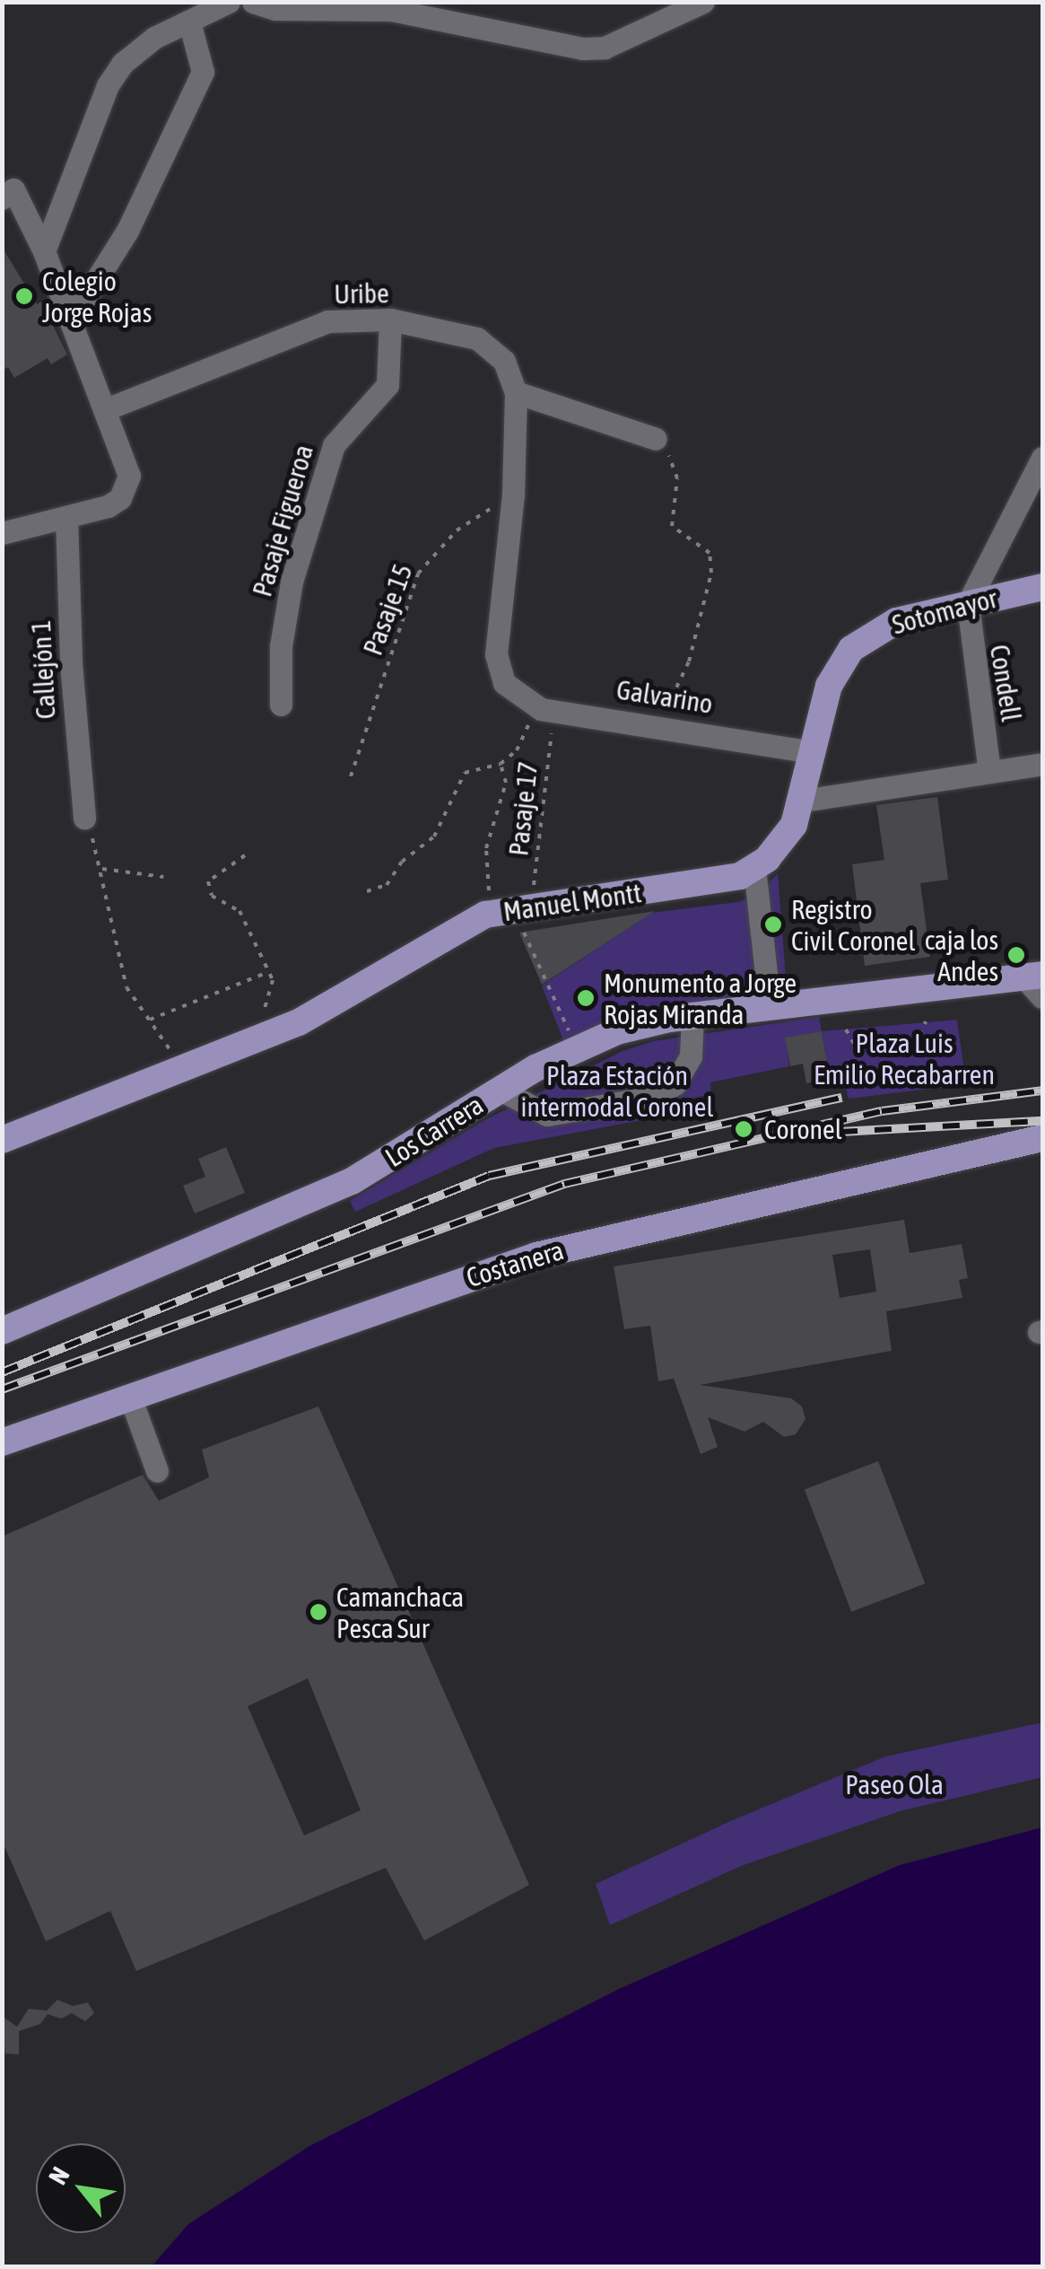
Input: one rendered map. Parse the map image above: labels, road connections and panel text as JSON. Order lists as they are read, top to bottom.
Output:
{
  "streets": {
    "main road": [
      "Sotomayor",
      "Manuel Montt",
      "Los Carrera",
      "Costanera"
    ],
    "street": [
      "Uribe",
      "Pasaje Figueroa",
      "Callejón 1",
      "Condell",
      "Galvarino"
    ],
    "path": ["Pasaje 15", "Pasaje 17"]
  },
  "crossings": [
    ["Uribe", "Pasaje Figueroa"],
    ["Uribe", "Pasaje 15"],
    ["Uribe", "Galvarino"],
    ["Sotomayor", "Condell"],
    ["Sotomayor", "Galvarino"],
    ["Sotomayor", "Manuel Montt"],
    ["Pasaje 17", "Manuel Montt"]
  ],
  "parks": ["Plaza Luis Emilio Recabarren", "Plaza Estación intermodal Coronel", "Paseo Ola"],
  "places": [
    "Colegio Jorge Rojas",
    "Registro Civil Coronel",
    "caja los Andes",
    "Monumento a Jorge Rojas Miranda",
    "Coronel",
    "Camanchaca Pesca Sur"
  ],
  "north": "top left"
}
